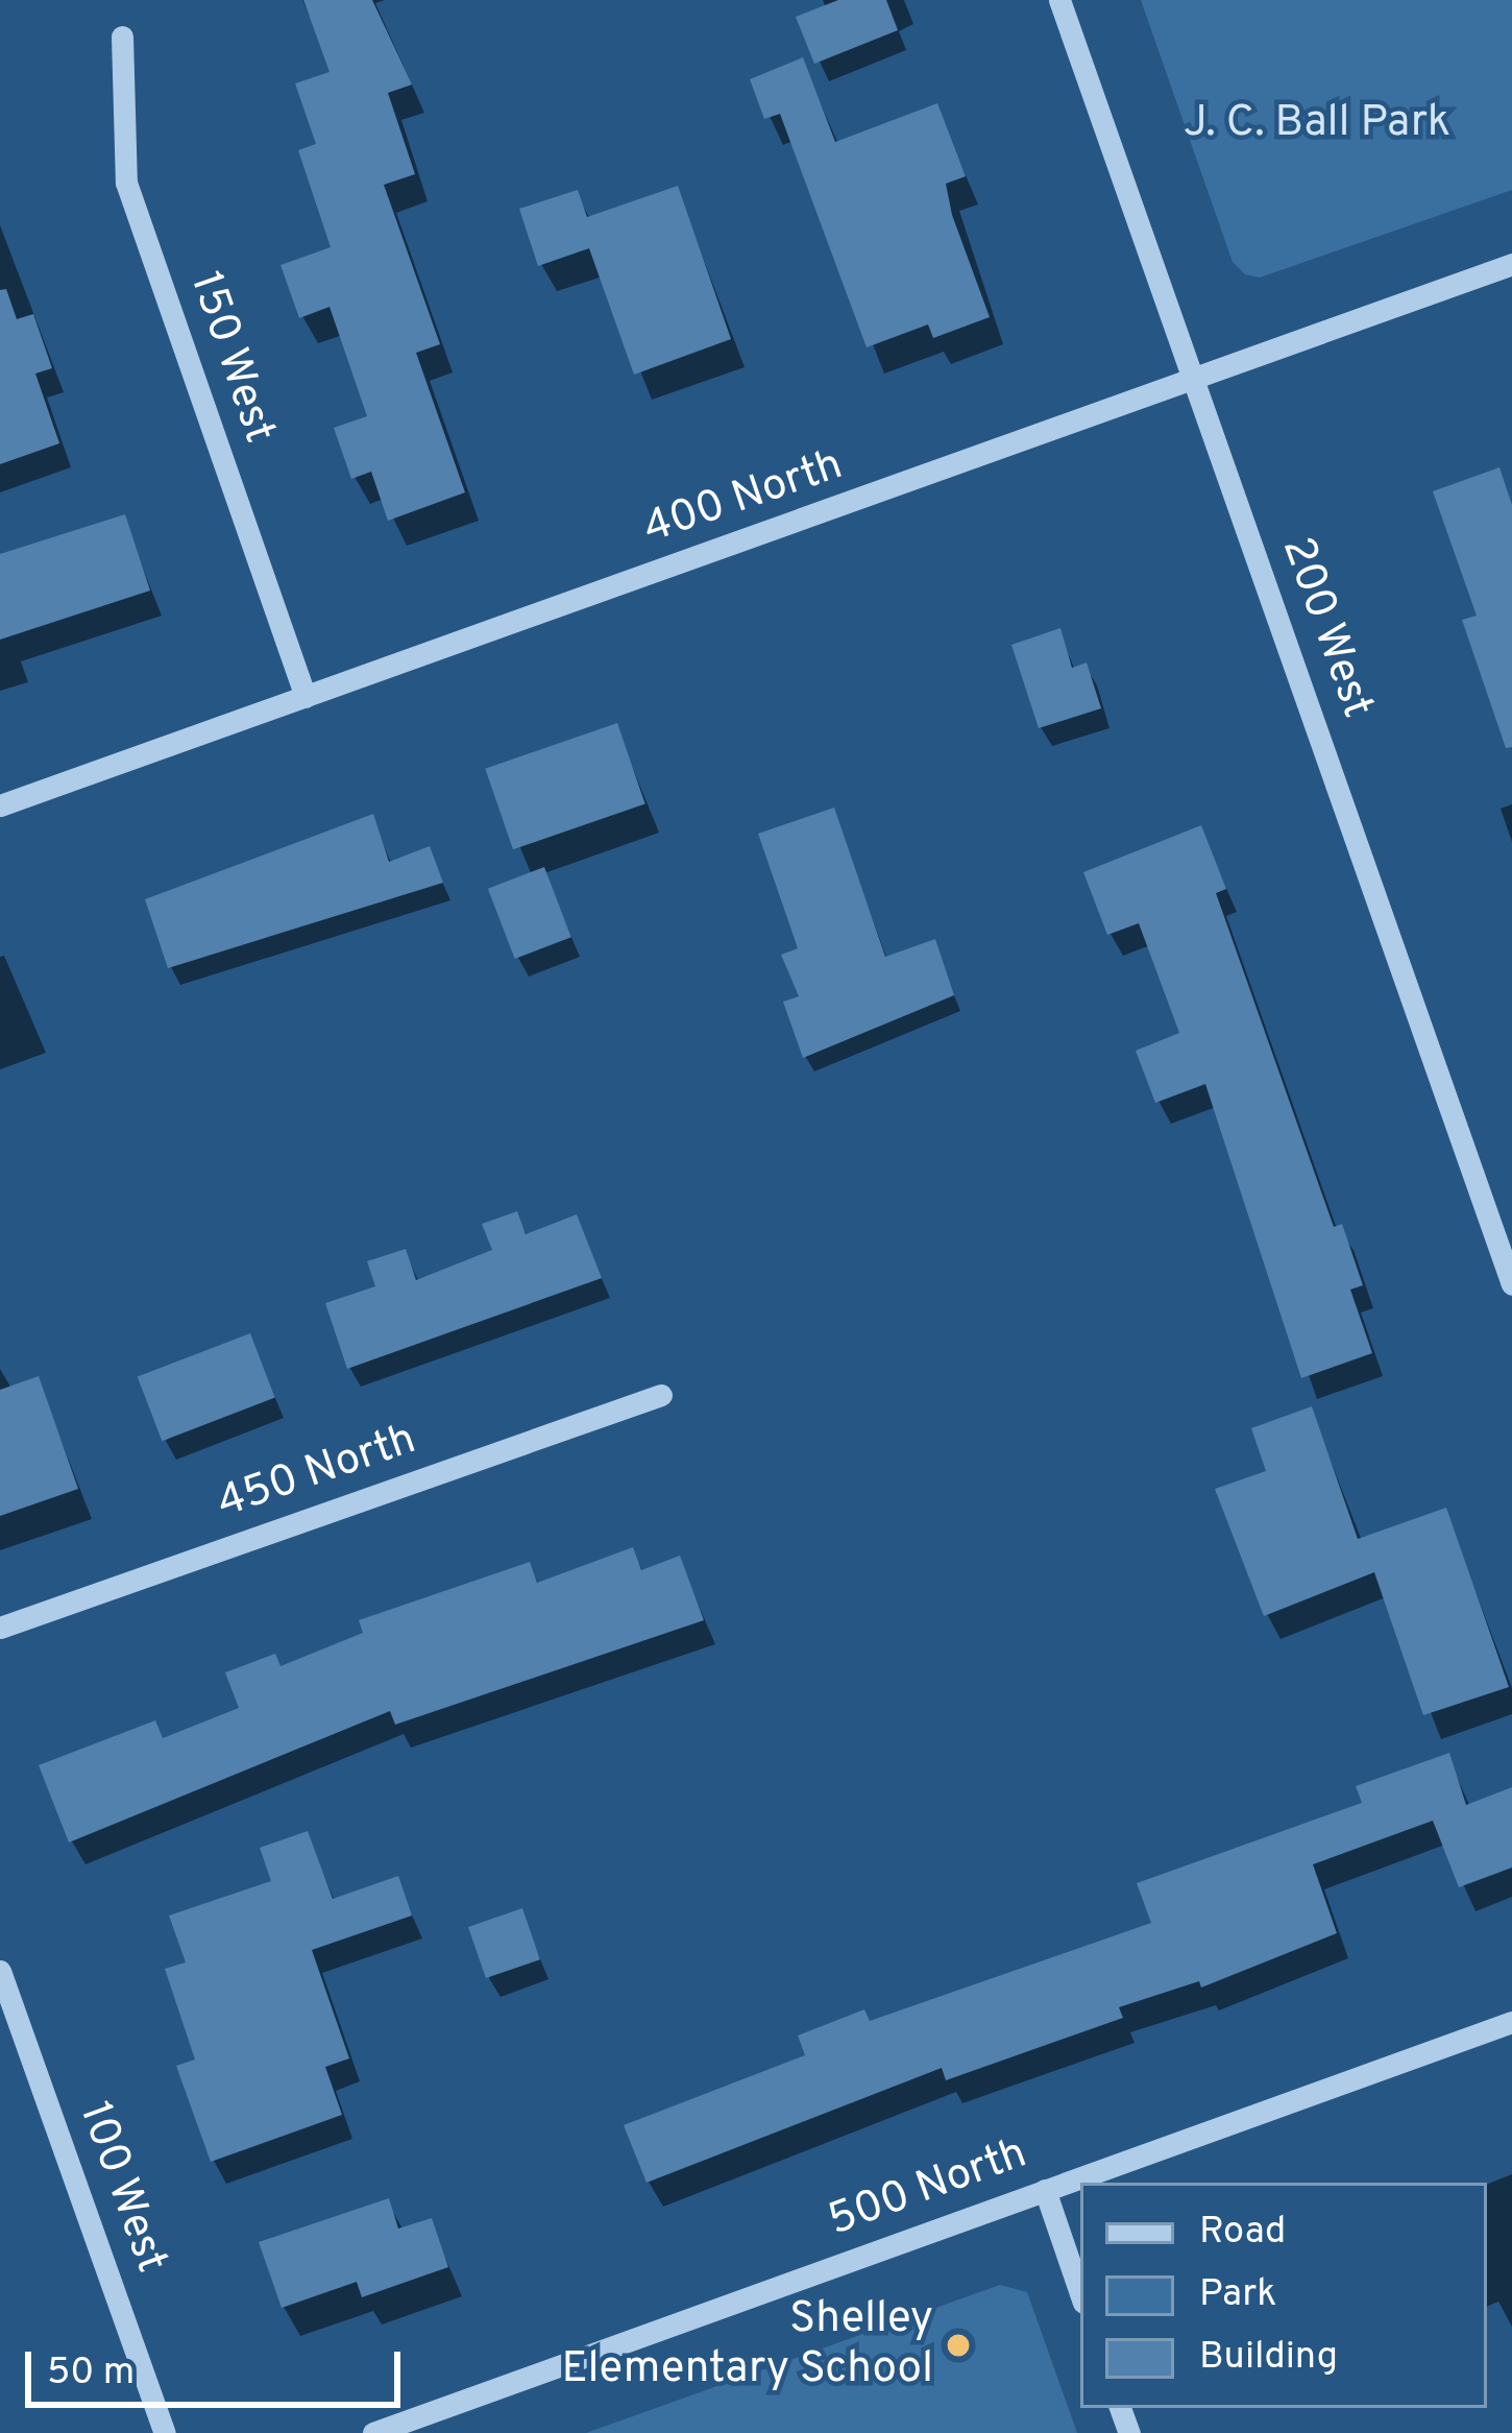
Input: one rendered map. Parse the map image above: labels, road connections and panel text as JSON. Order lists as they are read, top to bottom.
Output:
{
  "streets": {
    "street": [
      "150 West",
      "400 North",
      "200 West",
      "450 North",
      "100 West",
      "500 North"
    ]
  },
  "crossings": [
    ["150 West", "400 North"],
    ["400 North", "200 West"]
  ],
  "parks": ["J. C. Ball Park"],
  "places": ["Shelley Elementary School"],
  "legend": ["Road", "Park", "Building"],
  "scale_bar": "50 m"
}
